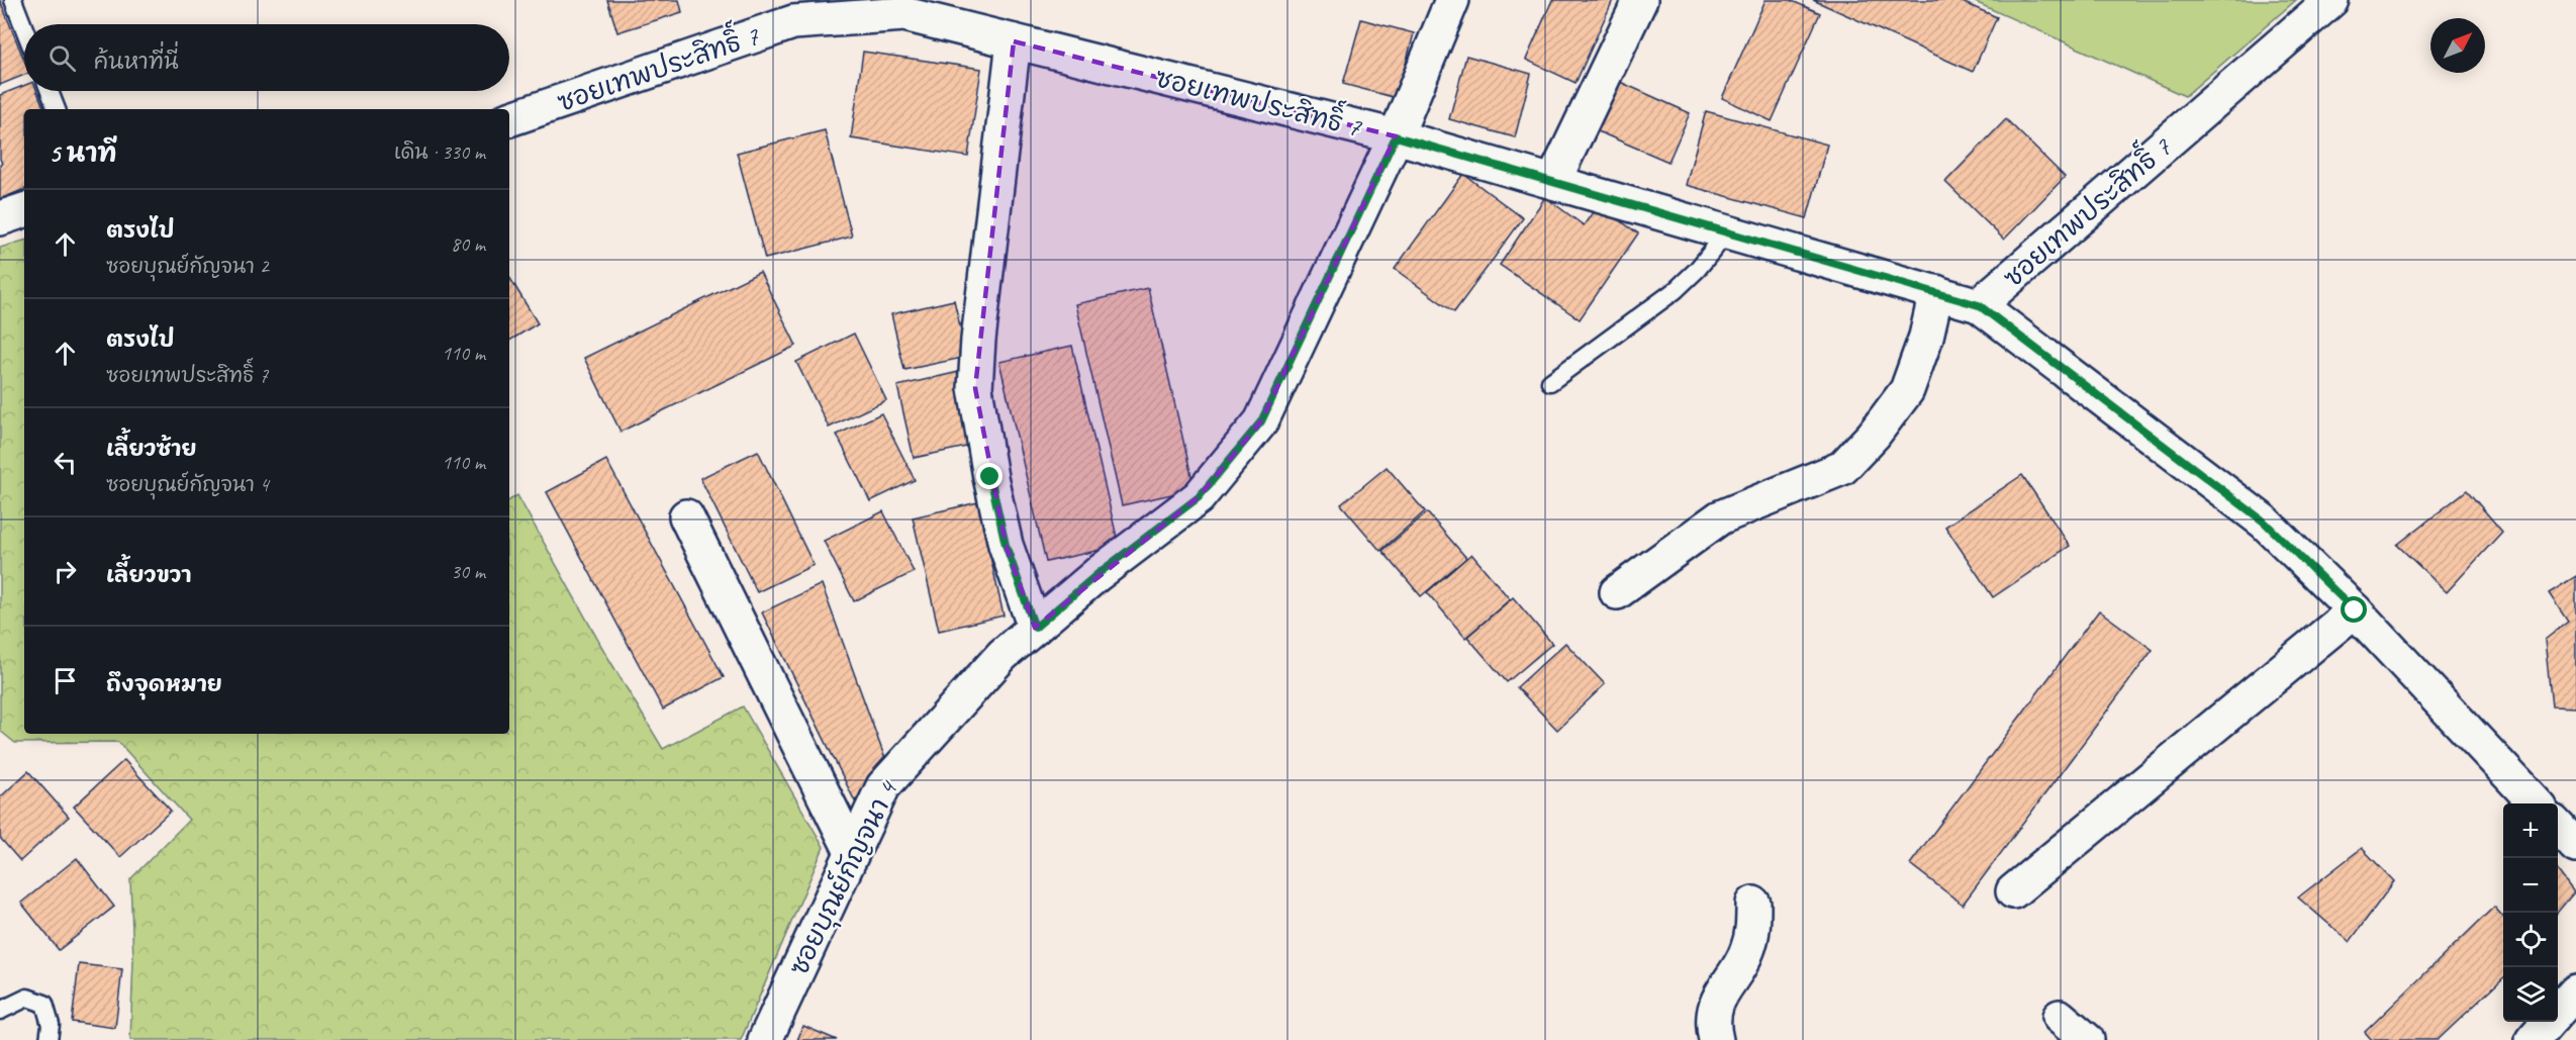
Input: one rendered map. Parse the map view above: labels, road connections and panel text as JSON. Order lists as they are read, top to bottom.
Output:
{
  "streets": {
    "street": ["ซอยเทพประสิทธิ์ 7", "ซอยบุณย์กัญจนา 4"]
  },
  "crossings": [
    ["ซอยเทพประสิทธิ์ 7", "ซอยบุณย์กัญจนา 4"]
  ],
  "north": "top right",
  "page": {
    "search": "ค้นหาที่นี่",
    "heading": ["5 นาที", "เดิน · 330 m"],
    "list": [
      ["ตรงไป", "ซอยบุณย์กัญจนา 2", "80 m"],
      ["ตรงไป", "ซอยเทพประสิทธิ์ 7", "110 m"],
      ["เลี้ยวซ้าย", "ซอยบุณย์กัญจนา 4", "110 m"],
      ["เลี้ยวขวา", "30 m"],
      "ถึงจุดหมาย"
    ],
    "map_buttons": ["+", "−"]
  }
}
